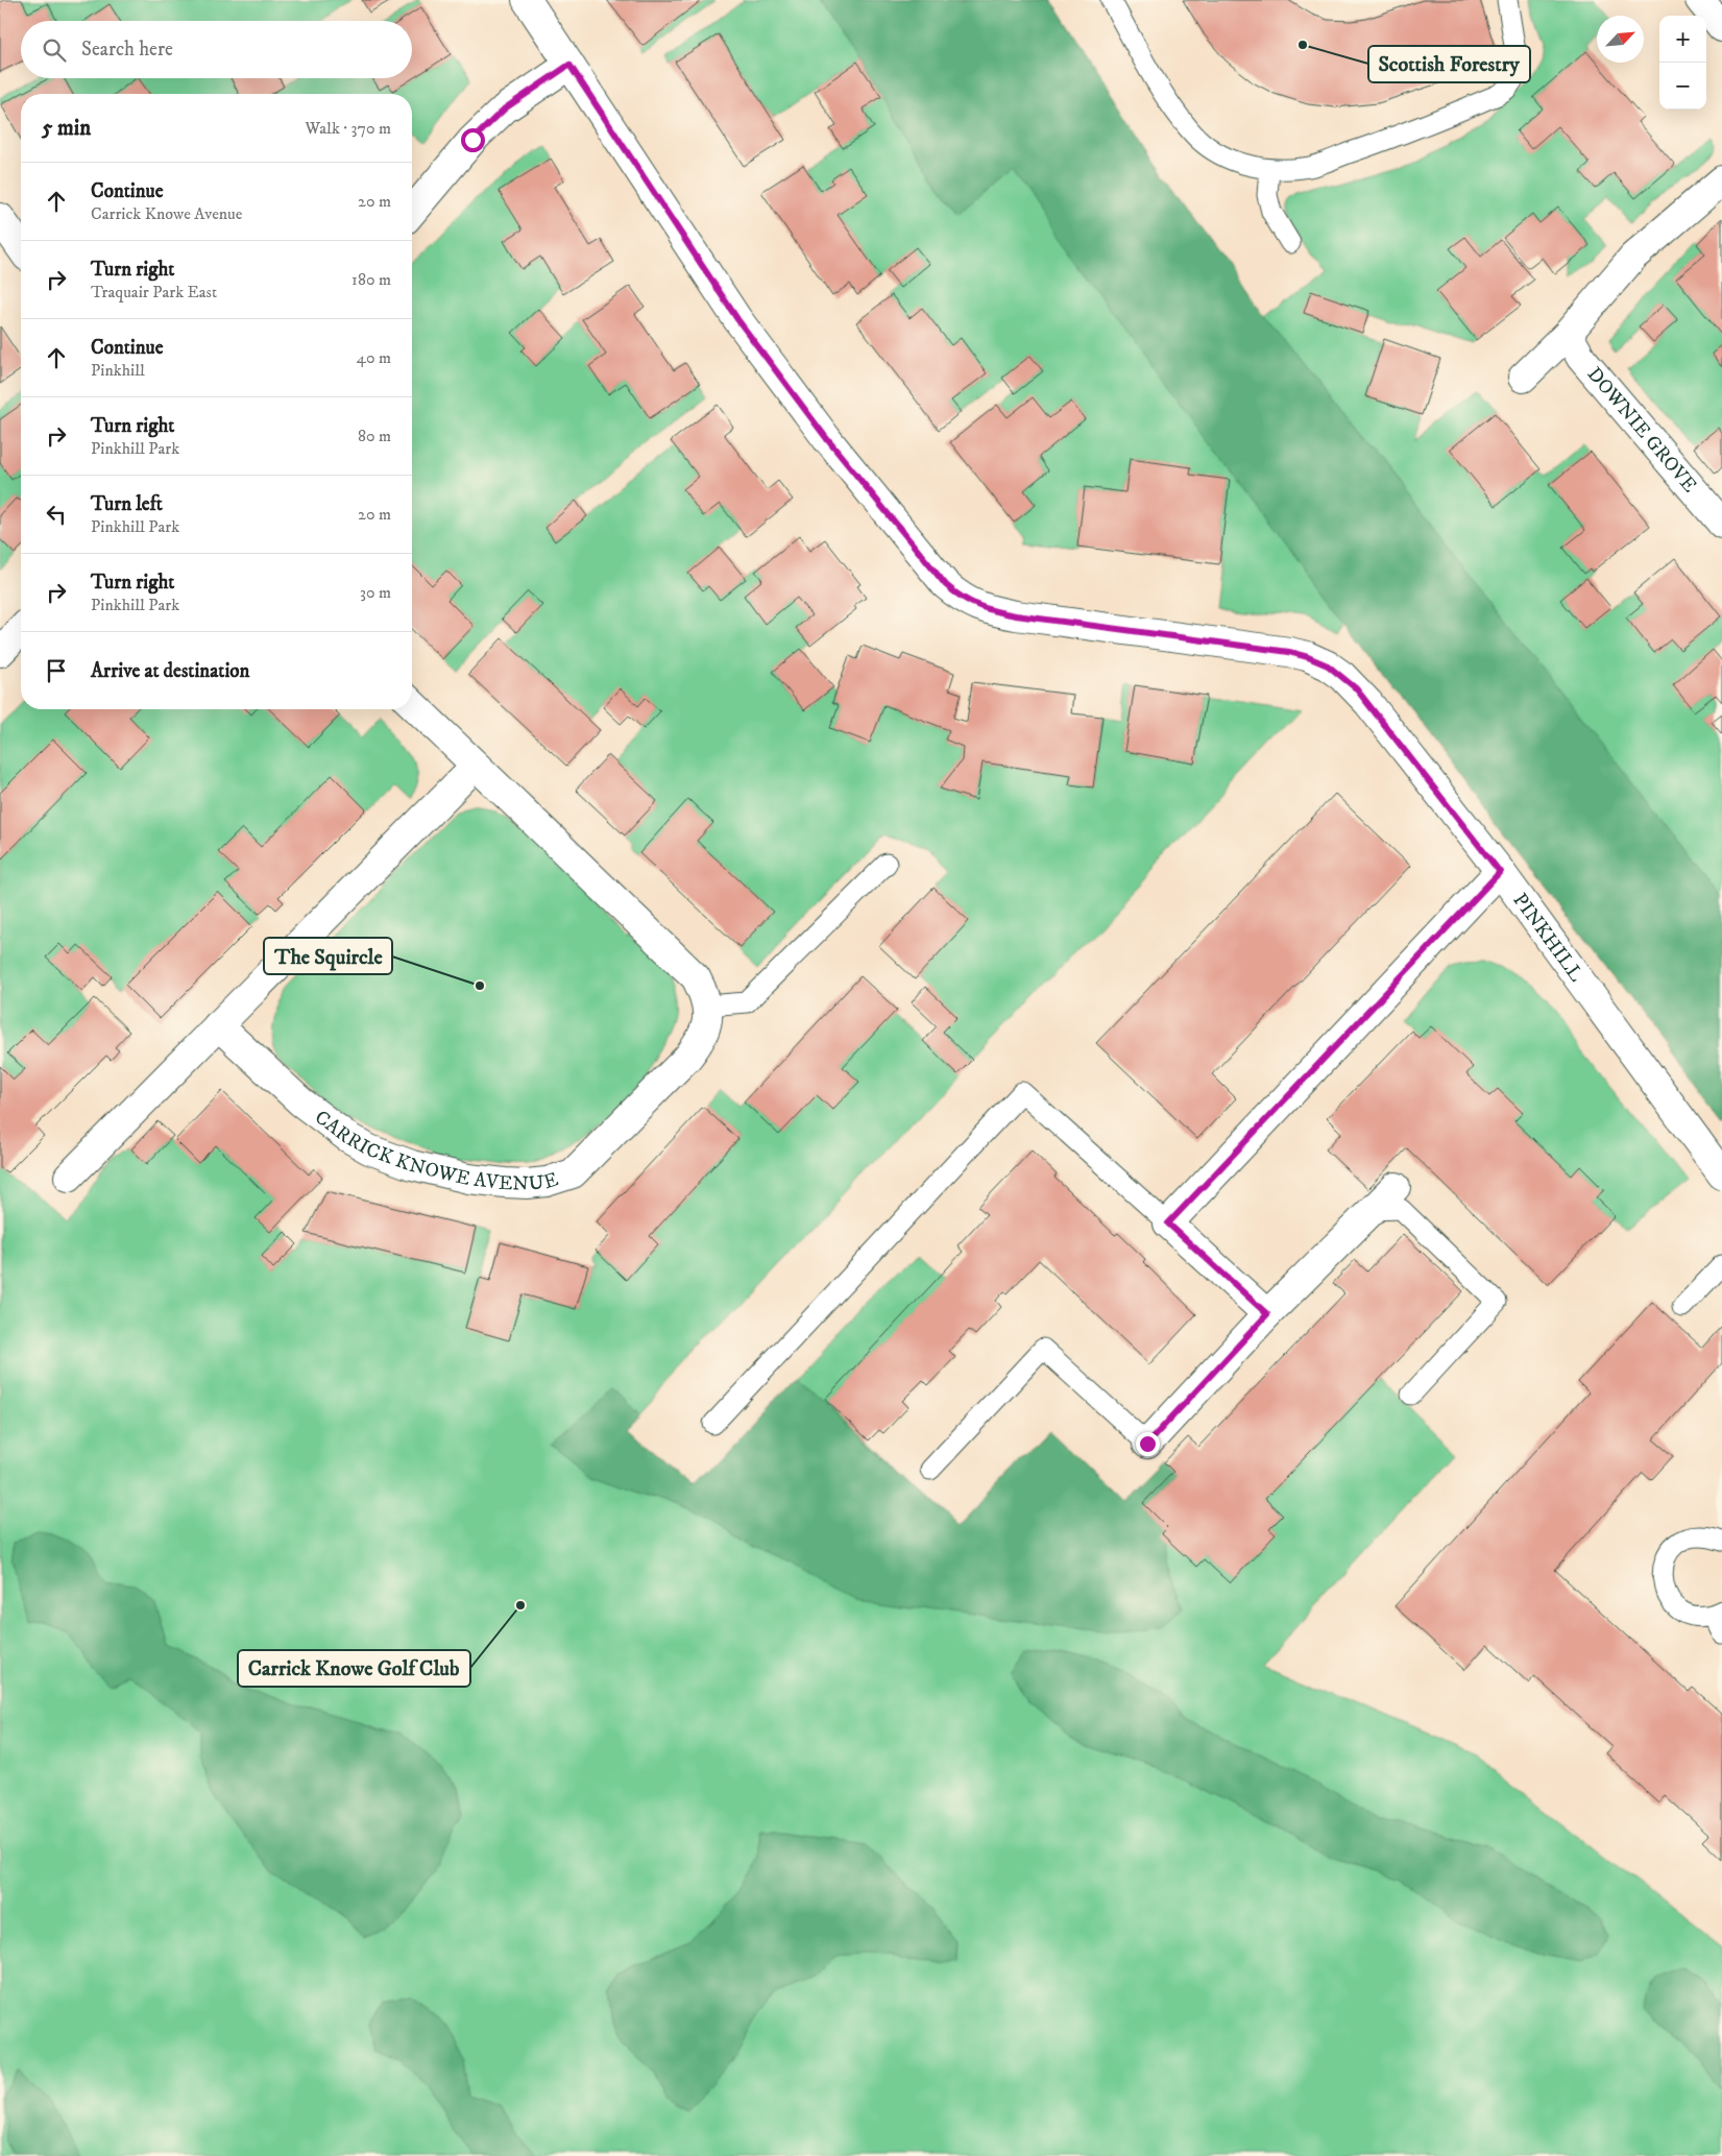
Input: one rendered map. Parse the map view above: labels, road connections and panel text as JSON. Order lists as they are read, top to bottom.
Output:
{
  "streets": {
    "street": ["DOWNIE GROVE", "PINKHILL", "CARRICK KNOWE AVENUE"]
  },
  "places": ["Scottish Forestry", "The Squircle", "Carrick Knowe Golf Club"],
  "north": "top right",
  "page": {
    "map_buttons": ["+", "−"],
    "search": "Search here",
    "heading": ["5 min", "Walk · 370 m"],
    "list": [
      ["Continue", "Carrick Knowe Avenue", "20 m"],
      ["Turn right", "Traquair Park East", "180 m"],
      ["Continue", "Pinkhill", "40 m"],
      ["Turn right", "Pinkhill Park", "80 m"],
      ["Turn left", "Pinkhill Park", "20 m"],
      ["Turn right", "Pinkhill Park", "30 m"],
      "Arrive at destination"
    ]
  }
}
